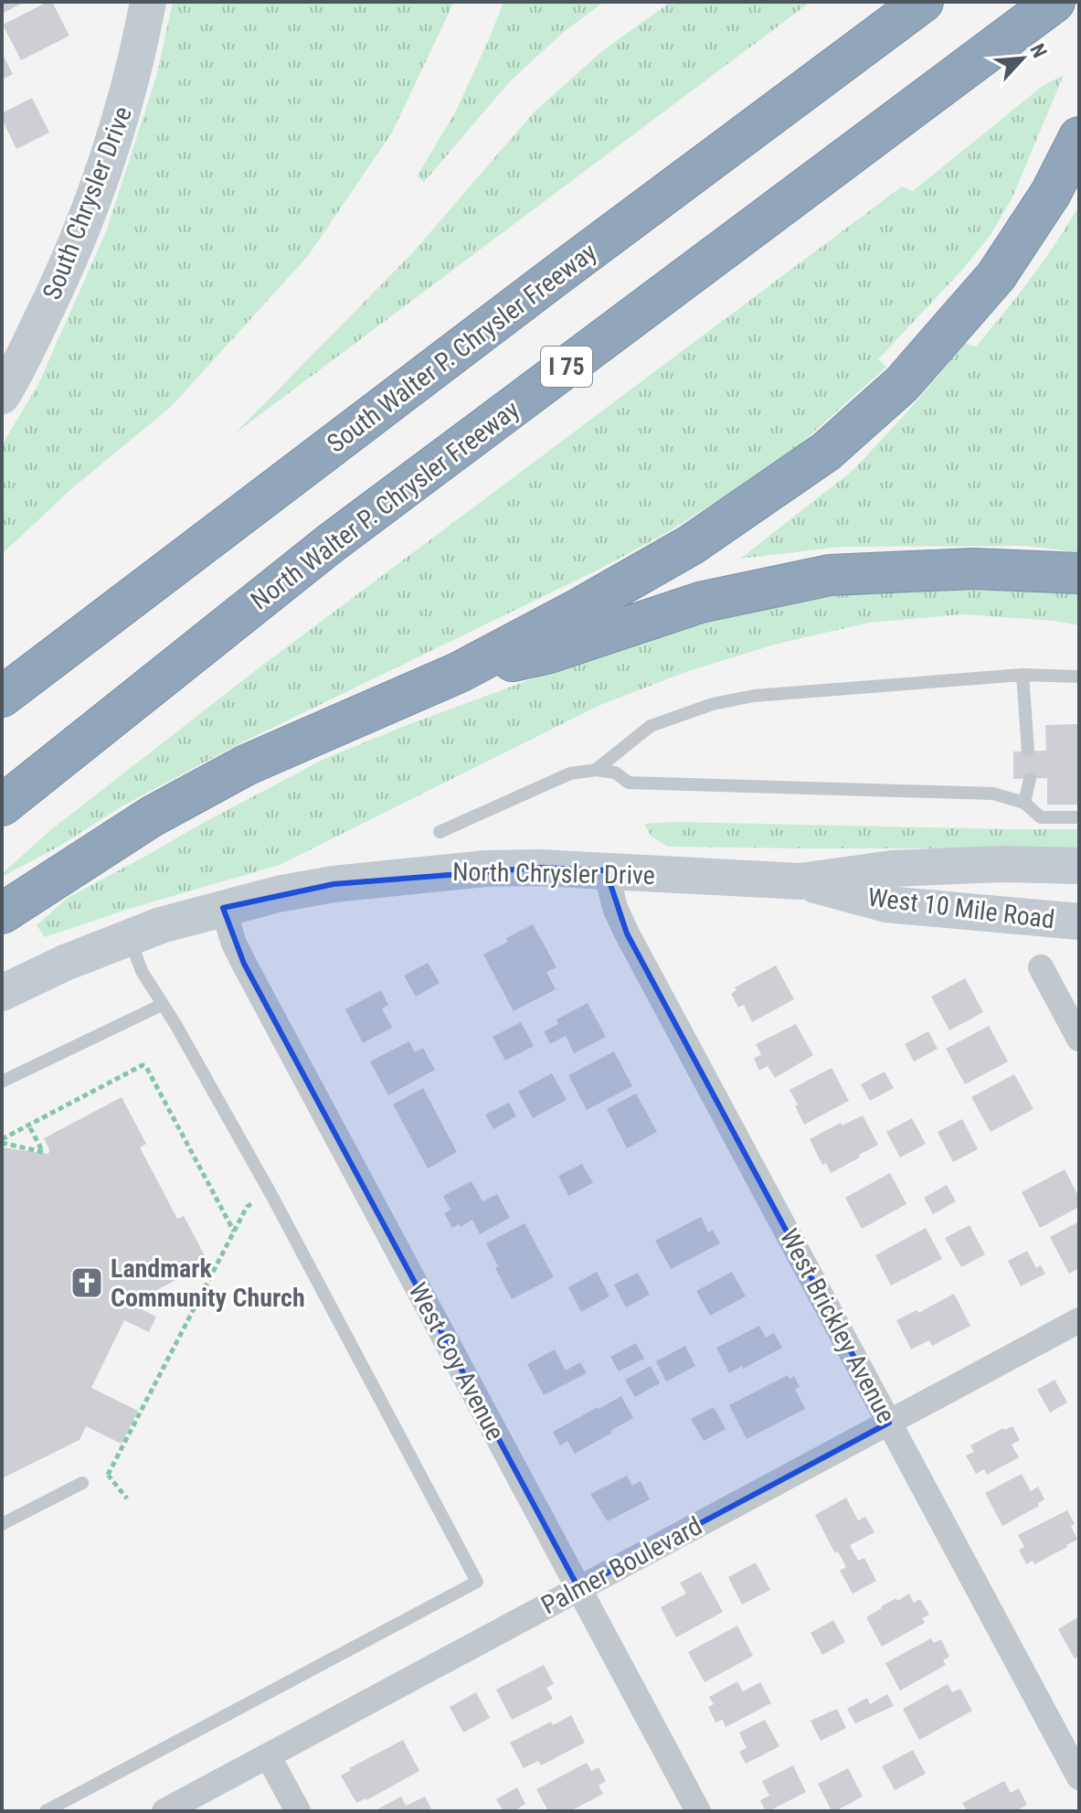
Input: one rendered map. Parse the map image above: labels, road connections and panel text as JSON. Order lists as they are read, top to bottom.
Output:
{
  "streets": {
    "highway": ["South Walter P. Chrysler Freeway", "I 75", "North Walter P. Chrysler Freeway"],
    "main road": ["South Chrysler Drive", "North Chrysler Drive", "West 10 Mile Road"],
    "street": ["West Brickley Avenue", "West Coy Avenue", "Palmer Boulevard"]
  },
  "crossings": [
    ["North Chrysler Drive", "West 10 Mile Road"],
    ["North Chrysler Drive", "West Brickley Avenue"],
    ["North Chrysler Drive", "West Coy Avenue"],
    ["West Brickley Avenue", "Palmer Boulevard"],
    ["West Coy Avenue", "Palmer Boulevard"]
  ],
  "places": {
    "church": ["Landmark Community Church"]
  },
  "north": "top right"
}
